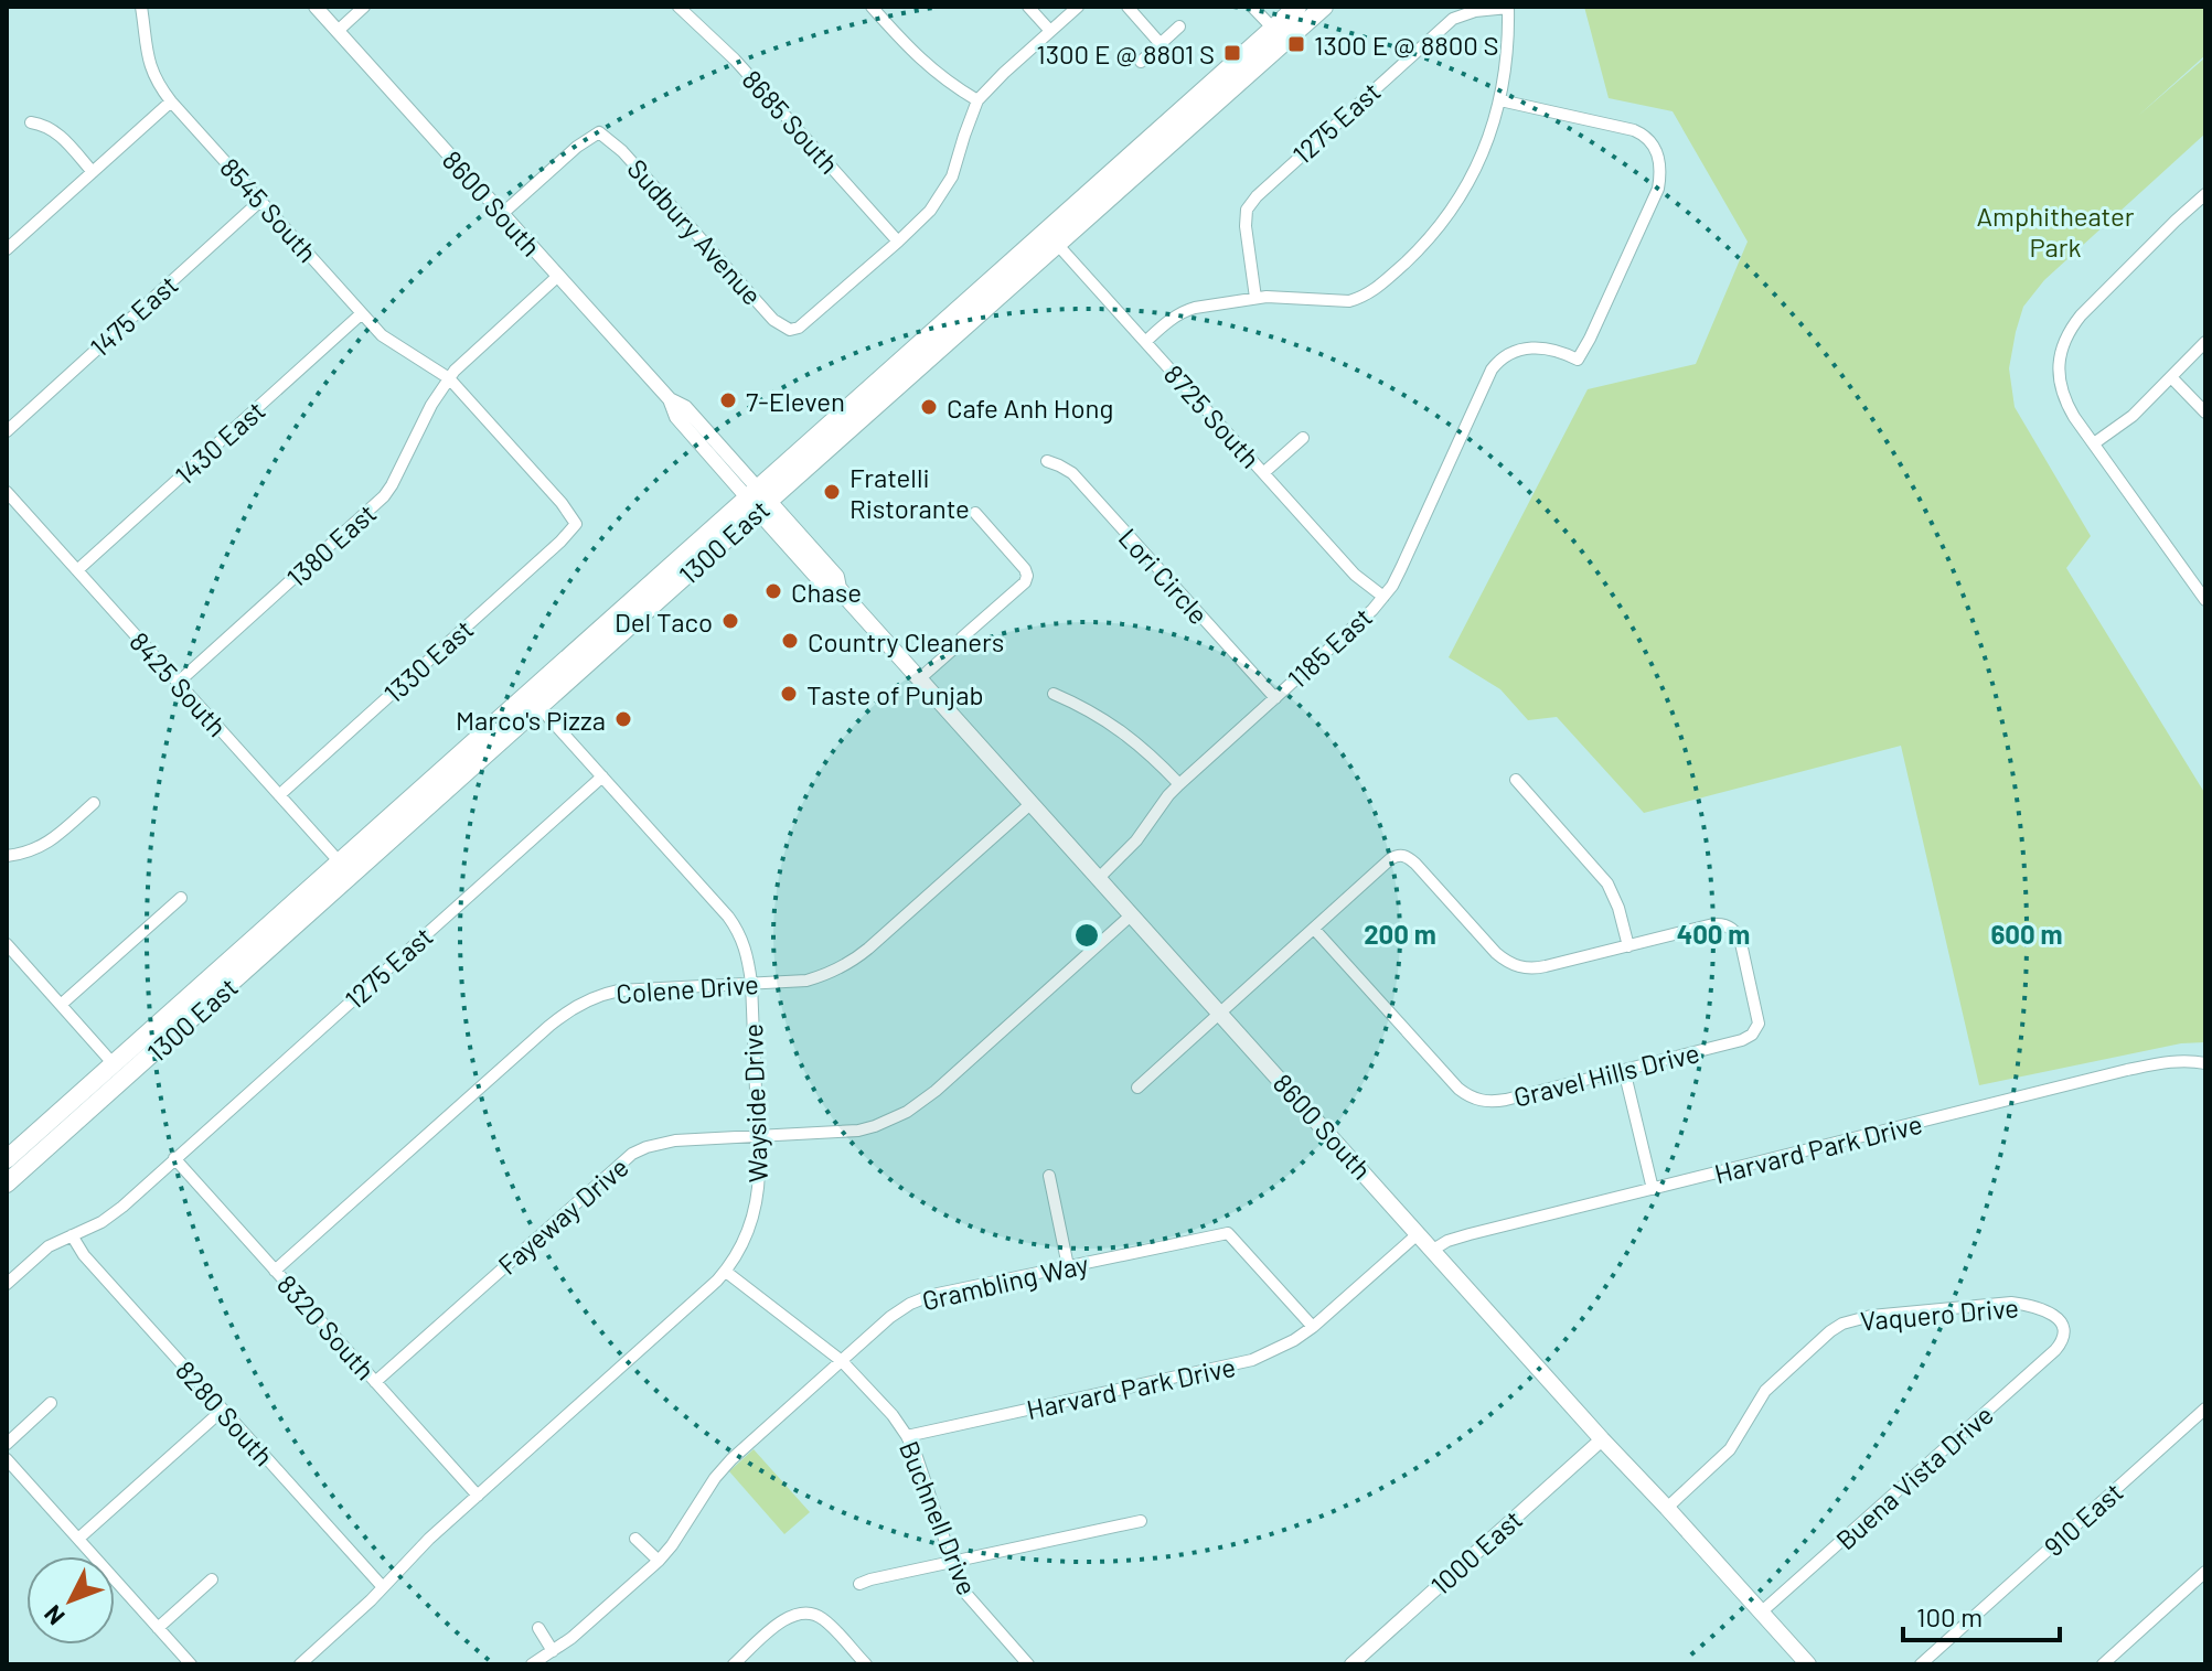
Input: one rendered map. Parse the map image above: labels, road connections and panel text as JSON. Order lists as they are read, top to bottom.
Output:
{
  "streets": {
    "main road": ["8600 South", "1300 East"],
    "street": [
      "8685 South",
      "1275 East",
      "8545 South",
      "Sudbury Avenue",
      "1475 East",
      "8725 South",
      "1430 East",
      "1380 East",
      "Lori Circle",
      "1185 East",
      "1330 East",
      "8425 South",
      "Colene Drive",
      "Gravel Hills Drive",
      "Wayside Drive",
      "Harvard Park Drive",
      "Fayeway Drive",
      "Grambling Way",
      "Vaquero Drive",
      "8320 South",
      "8280 South",
      "Buena Vista Drive",
      "Buchnell Drive",
      "910 East",
      "1000 East"
    ]
  },
  "crossings": [
    ["8685 South", "Sudbury Avenue"],
    ["1275 East", "Wayside Drive"],
    ["1275 East", "8320 South"],
    ["1275 East", "8280 South"],
    ["8600 South", "Sudbury Avenue"],
    ["8600 South", "1300 East"],
    ["8600 South", "1380 East"],
    ["8600 South", "1185 East"],
    ["8600 South", "Colene Drive"],
    ["8600 South", "Harvard Park Drive"],
    ["8600 South", "Fayeway Drive"],
    ["8600 South", "Vaquero Drive"],
    ["8600 South", "Buena Vista Drive"],
    ["8600 South", "1000 East"],
    ["8545 South", "1475 East"],
    ["8545 South", "1430 East"],
    ["8545 South", "1380 East"],
    ["8545 South", "1330 East"],
    ["8725 South", "1300 East"],
    ["8725 South", "1185 East"],
    ["1430 East", "8425 South"],
    ["1300 East", "8425 South"],
    ["1300 East", "Wayside Drive"],
    ["1380 East", "8425 South"],
    ["Lori Circle", "1185 East"],
    ["1330 East", "8425 South"],
    ["Colene Drive", "Wayside Drive"],
    ["Colene Drive", "8320 South"],
    ["Wayside Drive", "Fayeway Drive"],
    ["Wayside Drive", "8320 South"],
    ["Wayside Drive", "8280 South"],
    ["Wayside Drive", "Buchnell Drive"],
    ["Harvard Park Drive", "Grambling Way"],
    ["Harvard Park Drive", "Buchnell Drive"],
    ["Fayeway Drive", "8320 South"],
    ["Grambling Way", "Buchnell Drive"],
    ["Vaquero Drive", "Buena Vista Drive"]
  ],
  "parks": ["Amphitheater Park"],
  "places": {
    "transit": ["1300 E @ 8800 S", "1300 E @ 8801 S"],
    "other": [
      "7-Eleven",
      "Cafe Anh Hong",
      "Fratelli Ristorante",
      "Chase",
      "Del Taco",
      "Country Cleaners",
      "Taste of Punjab",
      "Marco's Pizza"
    ]
  },
  "scale_bar": "100 m",
  "north": "bottom left",
  "rings": ["200 m", "400 m", "600 m"]
}
